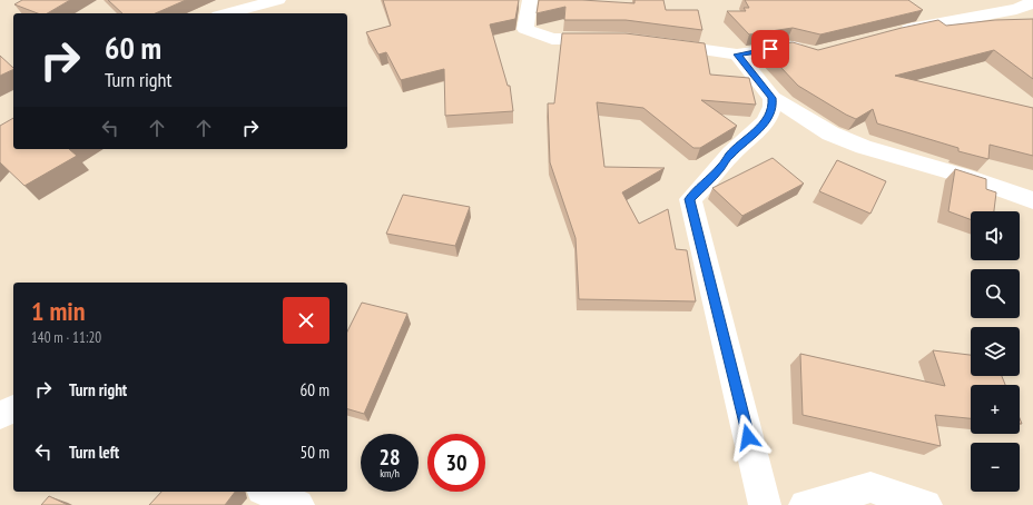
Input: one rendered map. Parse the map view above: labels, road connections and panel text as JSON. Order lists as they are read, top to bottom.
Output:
{
  "page": {
    "turn": ["60 m", "Turn right"],
    "map_buttons": ["+", "−"],
    "heading": ["1 min", "140 m · 11:20"],
    "list": [
      {
        "name": "Turn right",
        "value": "60 m"
      },
      {
        "name": "Turn left",
        "value": "50 m"
      }
    ],
    "speed": "28 km/h",
    "limit": "30"
  }
}
